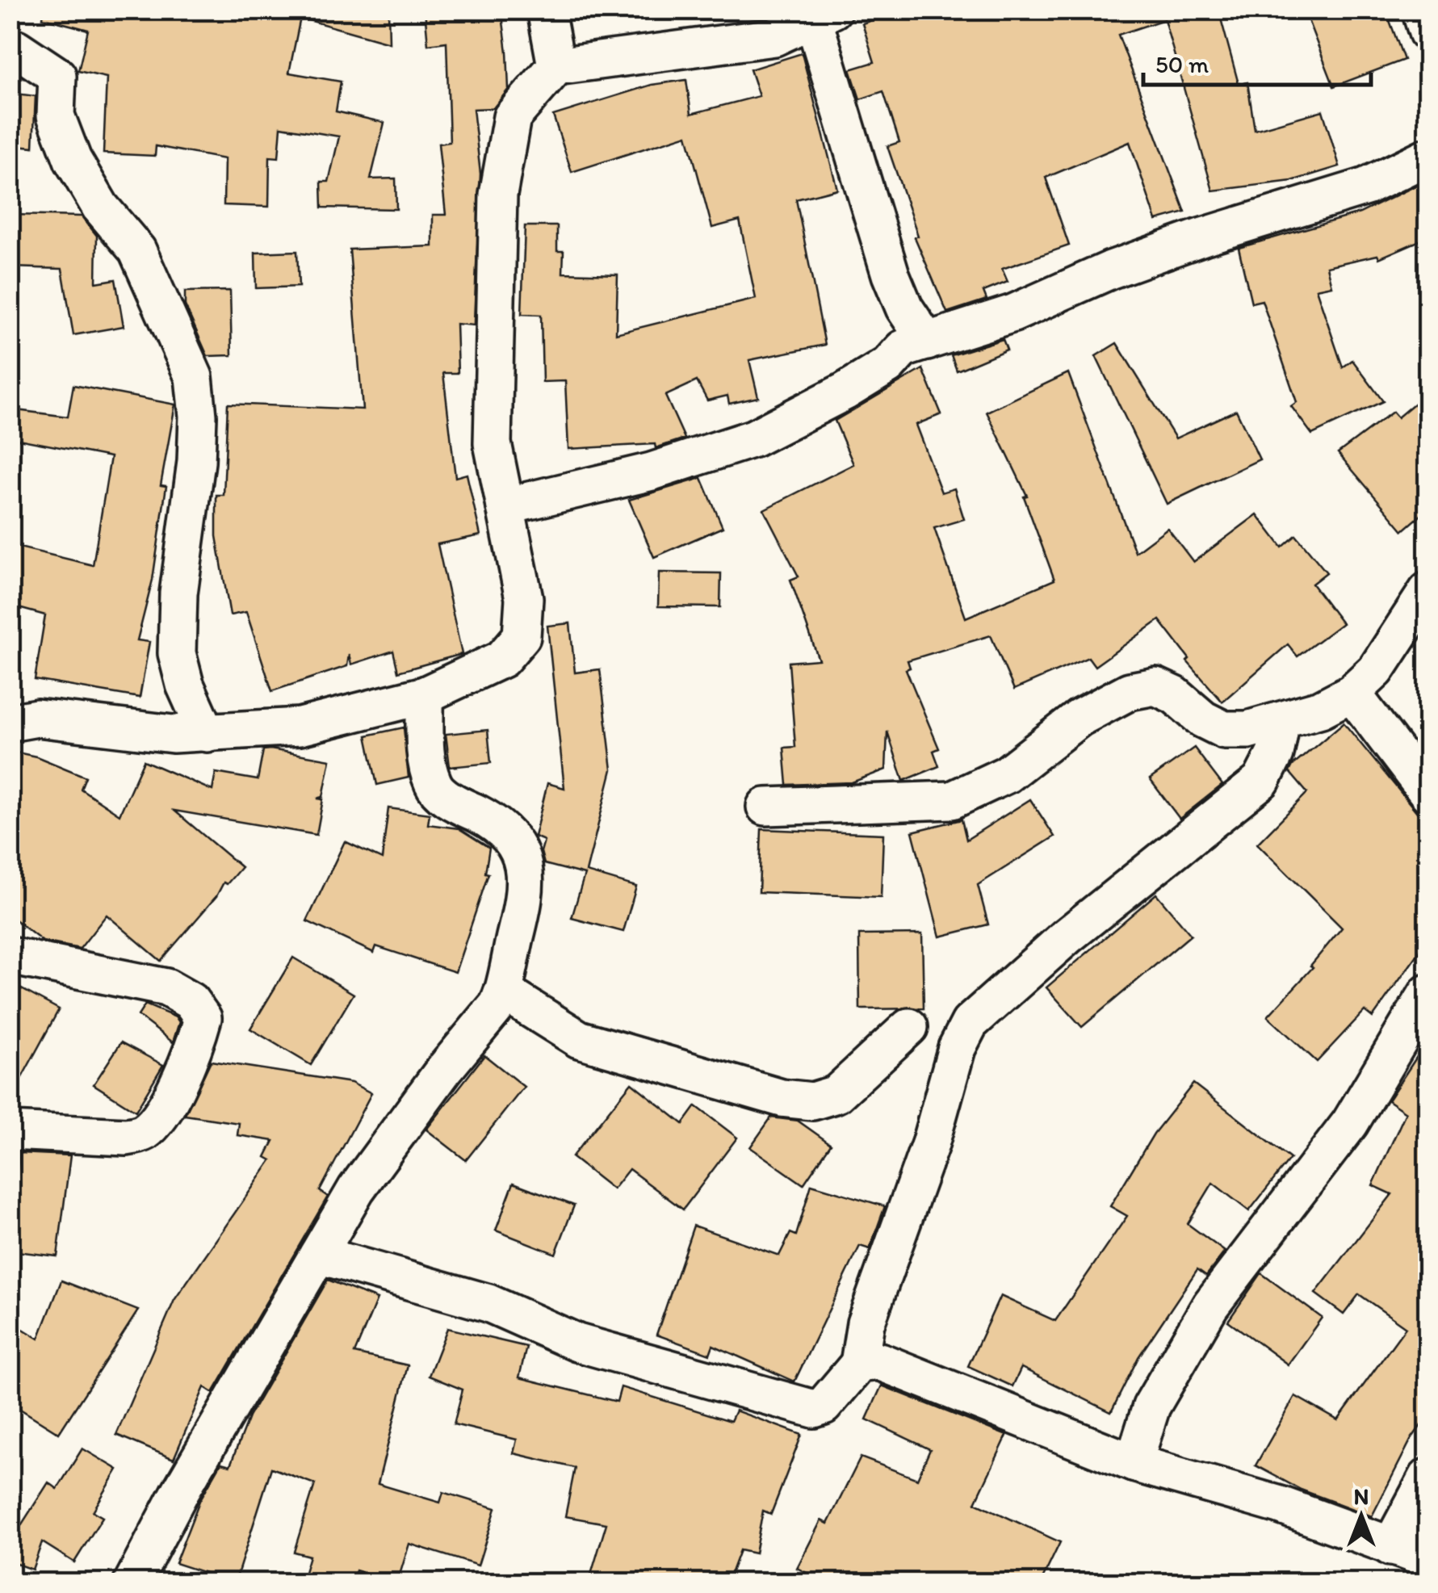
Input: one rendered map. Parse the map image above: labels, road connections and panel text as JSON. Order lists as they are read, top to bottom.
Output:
{
  "scale_bar": "50 m",
  "north": "top"
}
